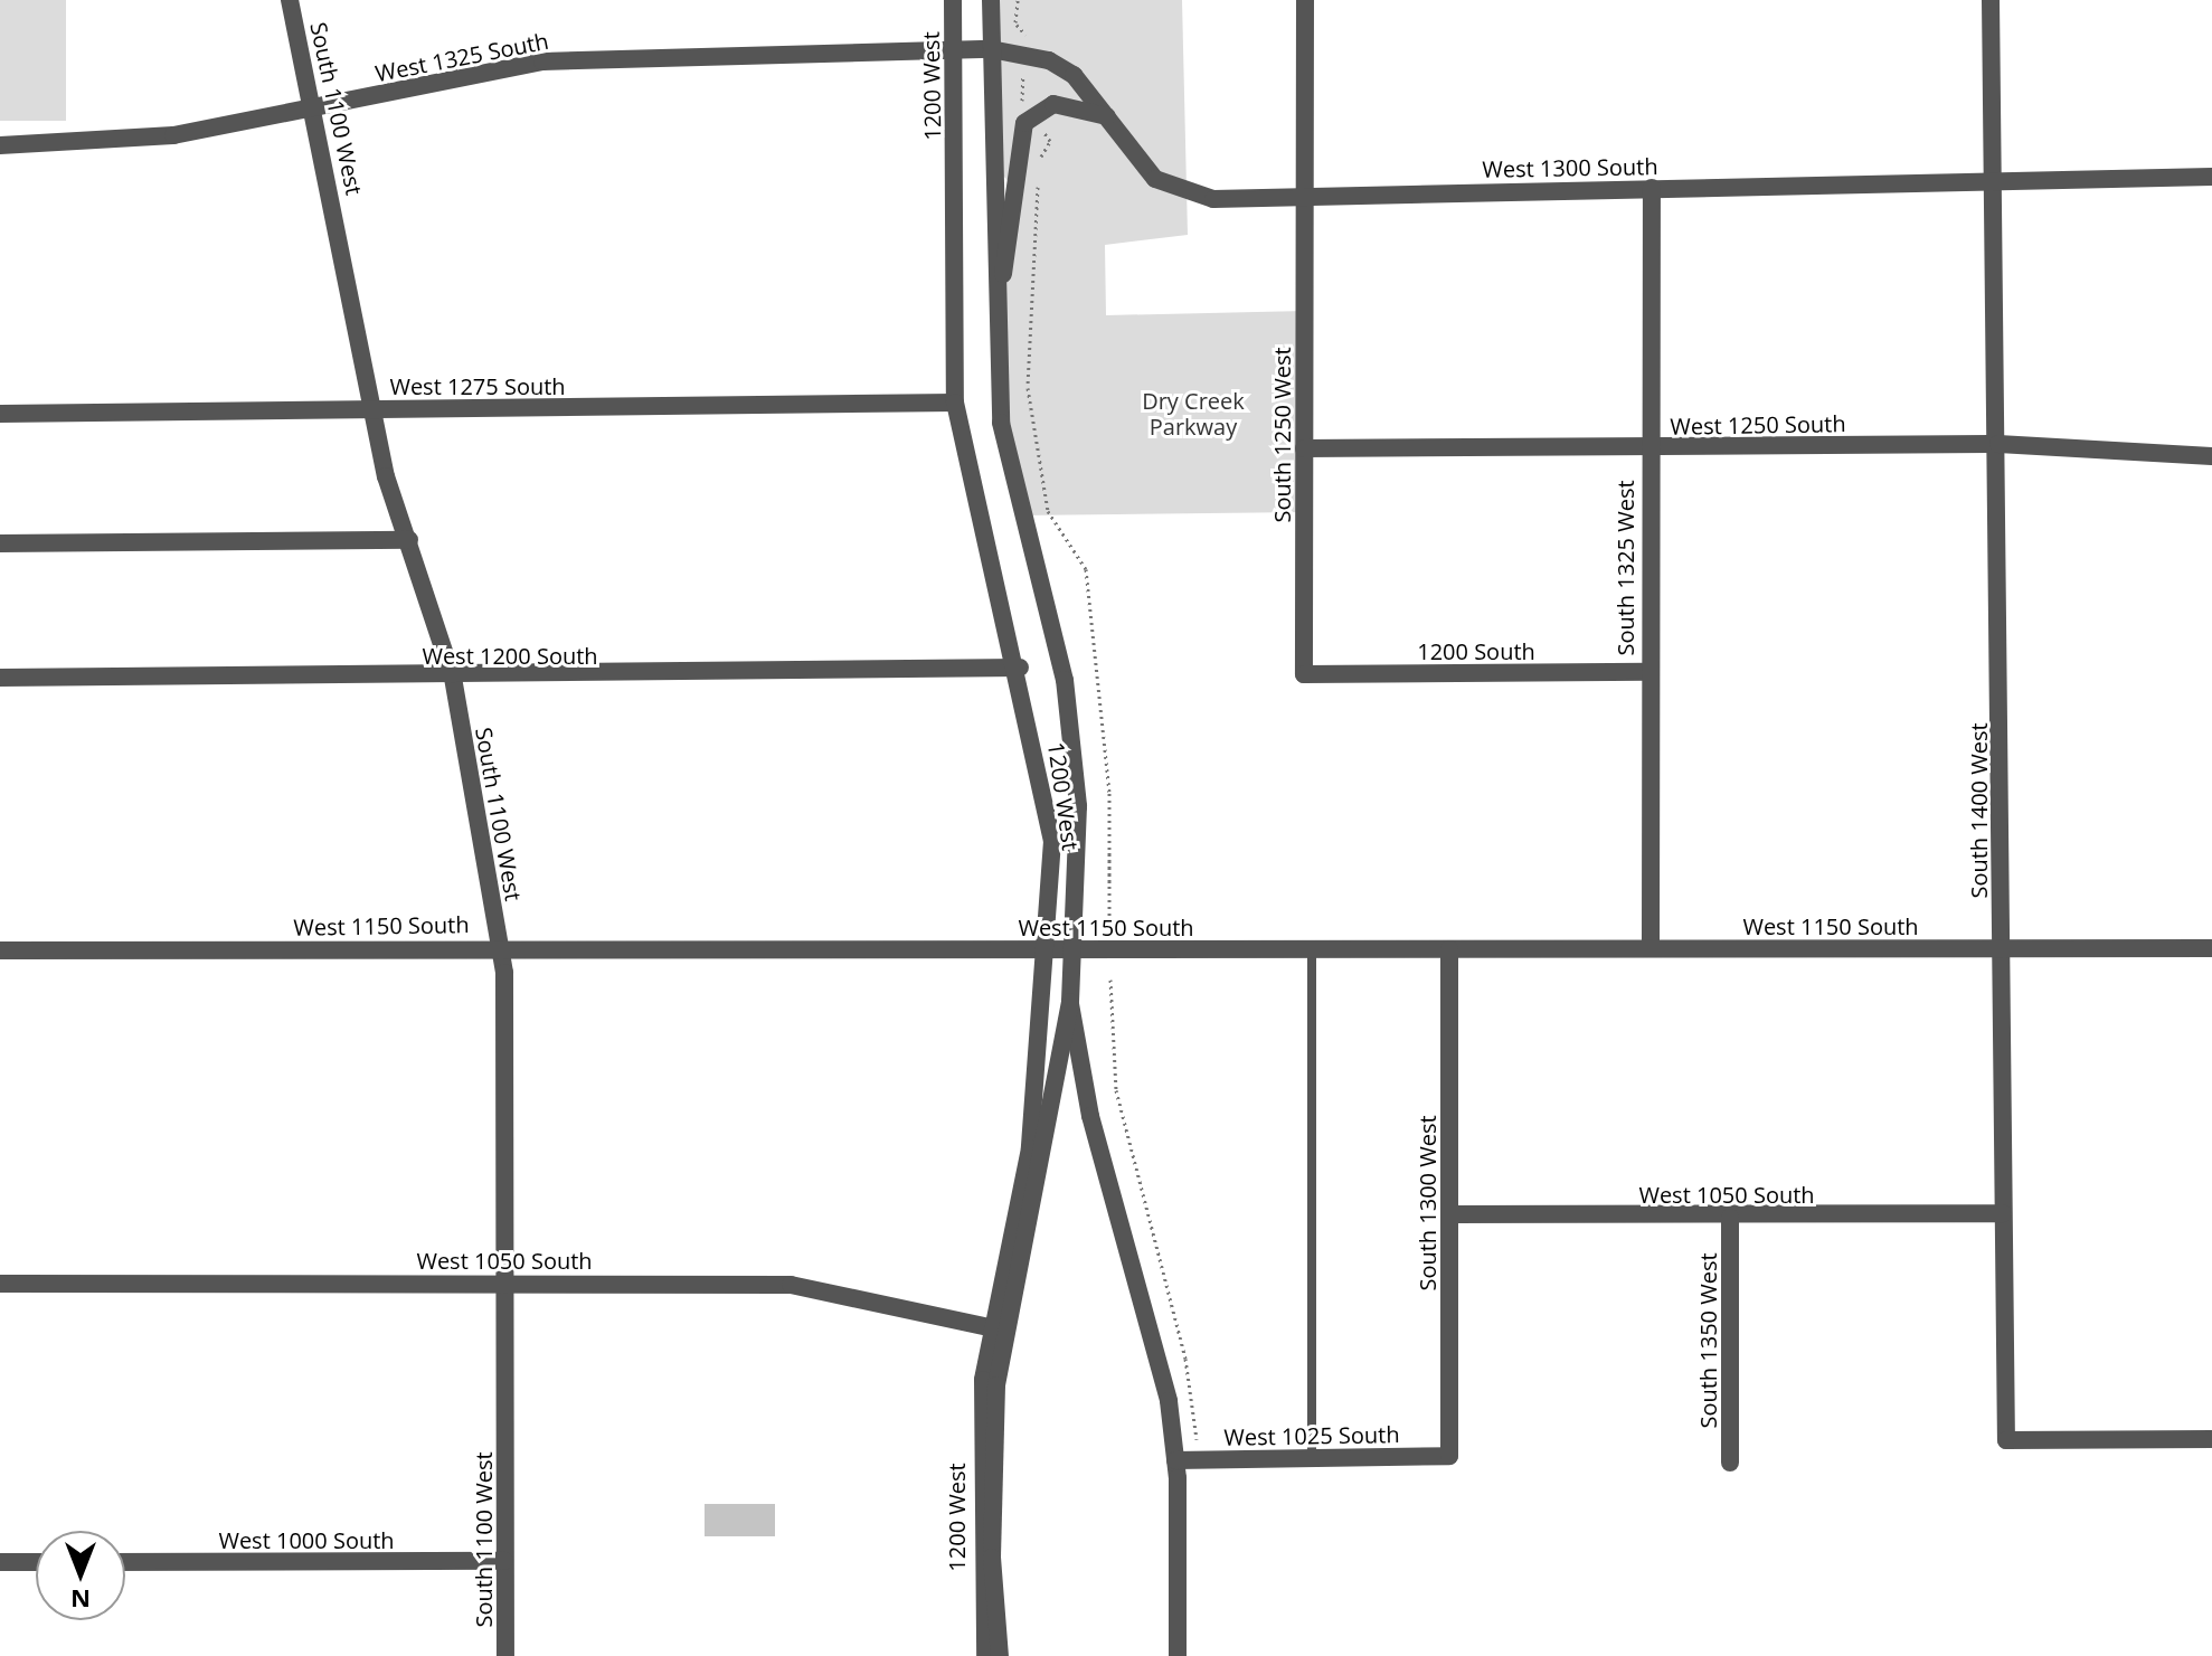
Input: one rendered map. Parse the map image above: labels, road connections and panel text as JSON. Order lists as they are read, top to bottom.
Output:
{
  "streets": {
    "street": [
      "West 1325 South",
      "1200 West",
      "South 1100 West",
      "West 1300 South",
      "West 1275 South",
      "West 1250 South",
      "South 1250 West",
      "South 1325 West",
      "1200 South",
      "West 1200 South",
      "South 1400 West",
      "West 1150 South",
      "West 1050 South",
      "South 1300 West",
      "South 1350 West",
      "West 1025 South",
      "West 1000 South"
    ]
  },
  "crossings": [
    ["West 1325 South", "1200 West"],
    ["West 1325 South", "South 1100 West"],
    ["West 1325 South", "West 1300 South"],
    ["1200 West", "West 1300 South"],
    ["1200 West", "West 1275 South"],
    ["1200 West", "West 1200 South"],
    ["1200 West", "West 1150 South"],
    ["1200 West", "West 1050 South"],
    ["South 1100 West", "West 1275 South"],
    ["South 1100 West", "West 1200 South"],
    ["South 1100 West", "West 1150 South"],
    ["South 1100 West", "West 1050 South"],
    ["South 1100 West", "West 1000 South"],
    ["West 1300 South", "South 1250 West"],
    ["West 1300 South", "South 1325 West"],
    ["West 1300 South", "South 1400 West"],
    ["West 1250 South", "South 1250 West"],
    ["West 1250 South", "South 1325 West"],
    ["West 1250 South", "South 1400 West"],
    ["South 1250 West", "1200 South"],
    ["South 1325 West", "1200 South"],
    ["South 1325 West", "West 1150 South"],
    ["South 1400 West", "West 1150 South"],
    ["South 1400 West", "West 1050 South"],
    ["West 1150 South", "South 1300 West"],
    ["West 1050 South", "South 1300 West"],
    ["West 1050 South", "South 1350 West"],
    ["South 1300 West", "West 1025 South"]
  ],
  "parks": ["Dry Creek Parkway"],
  "north": "bottom"
}
